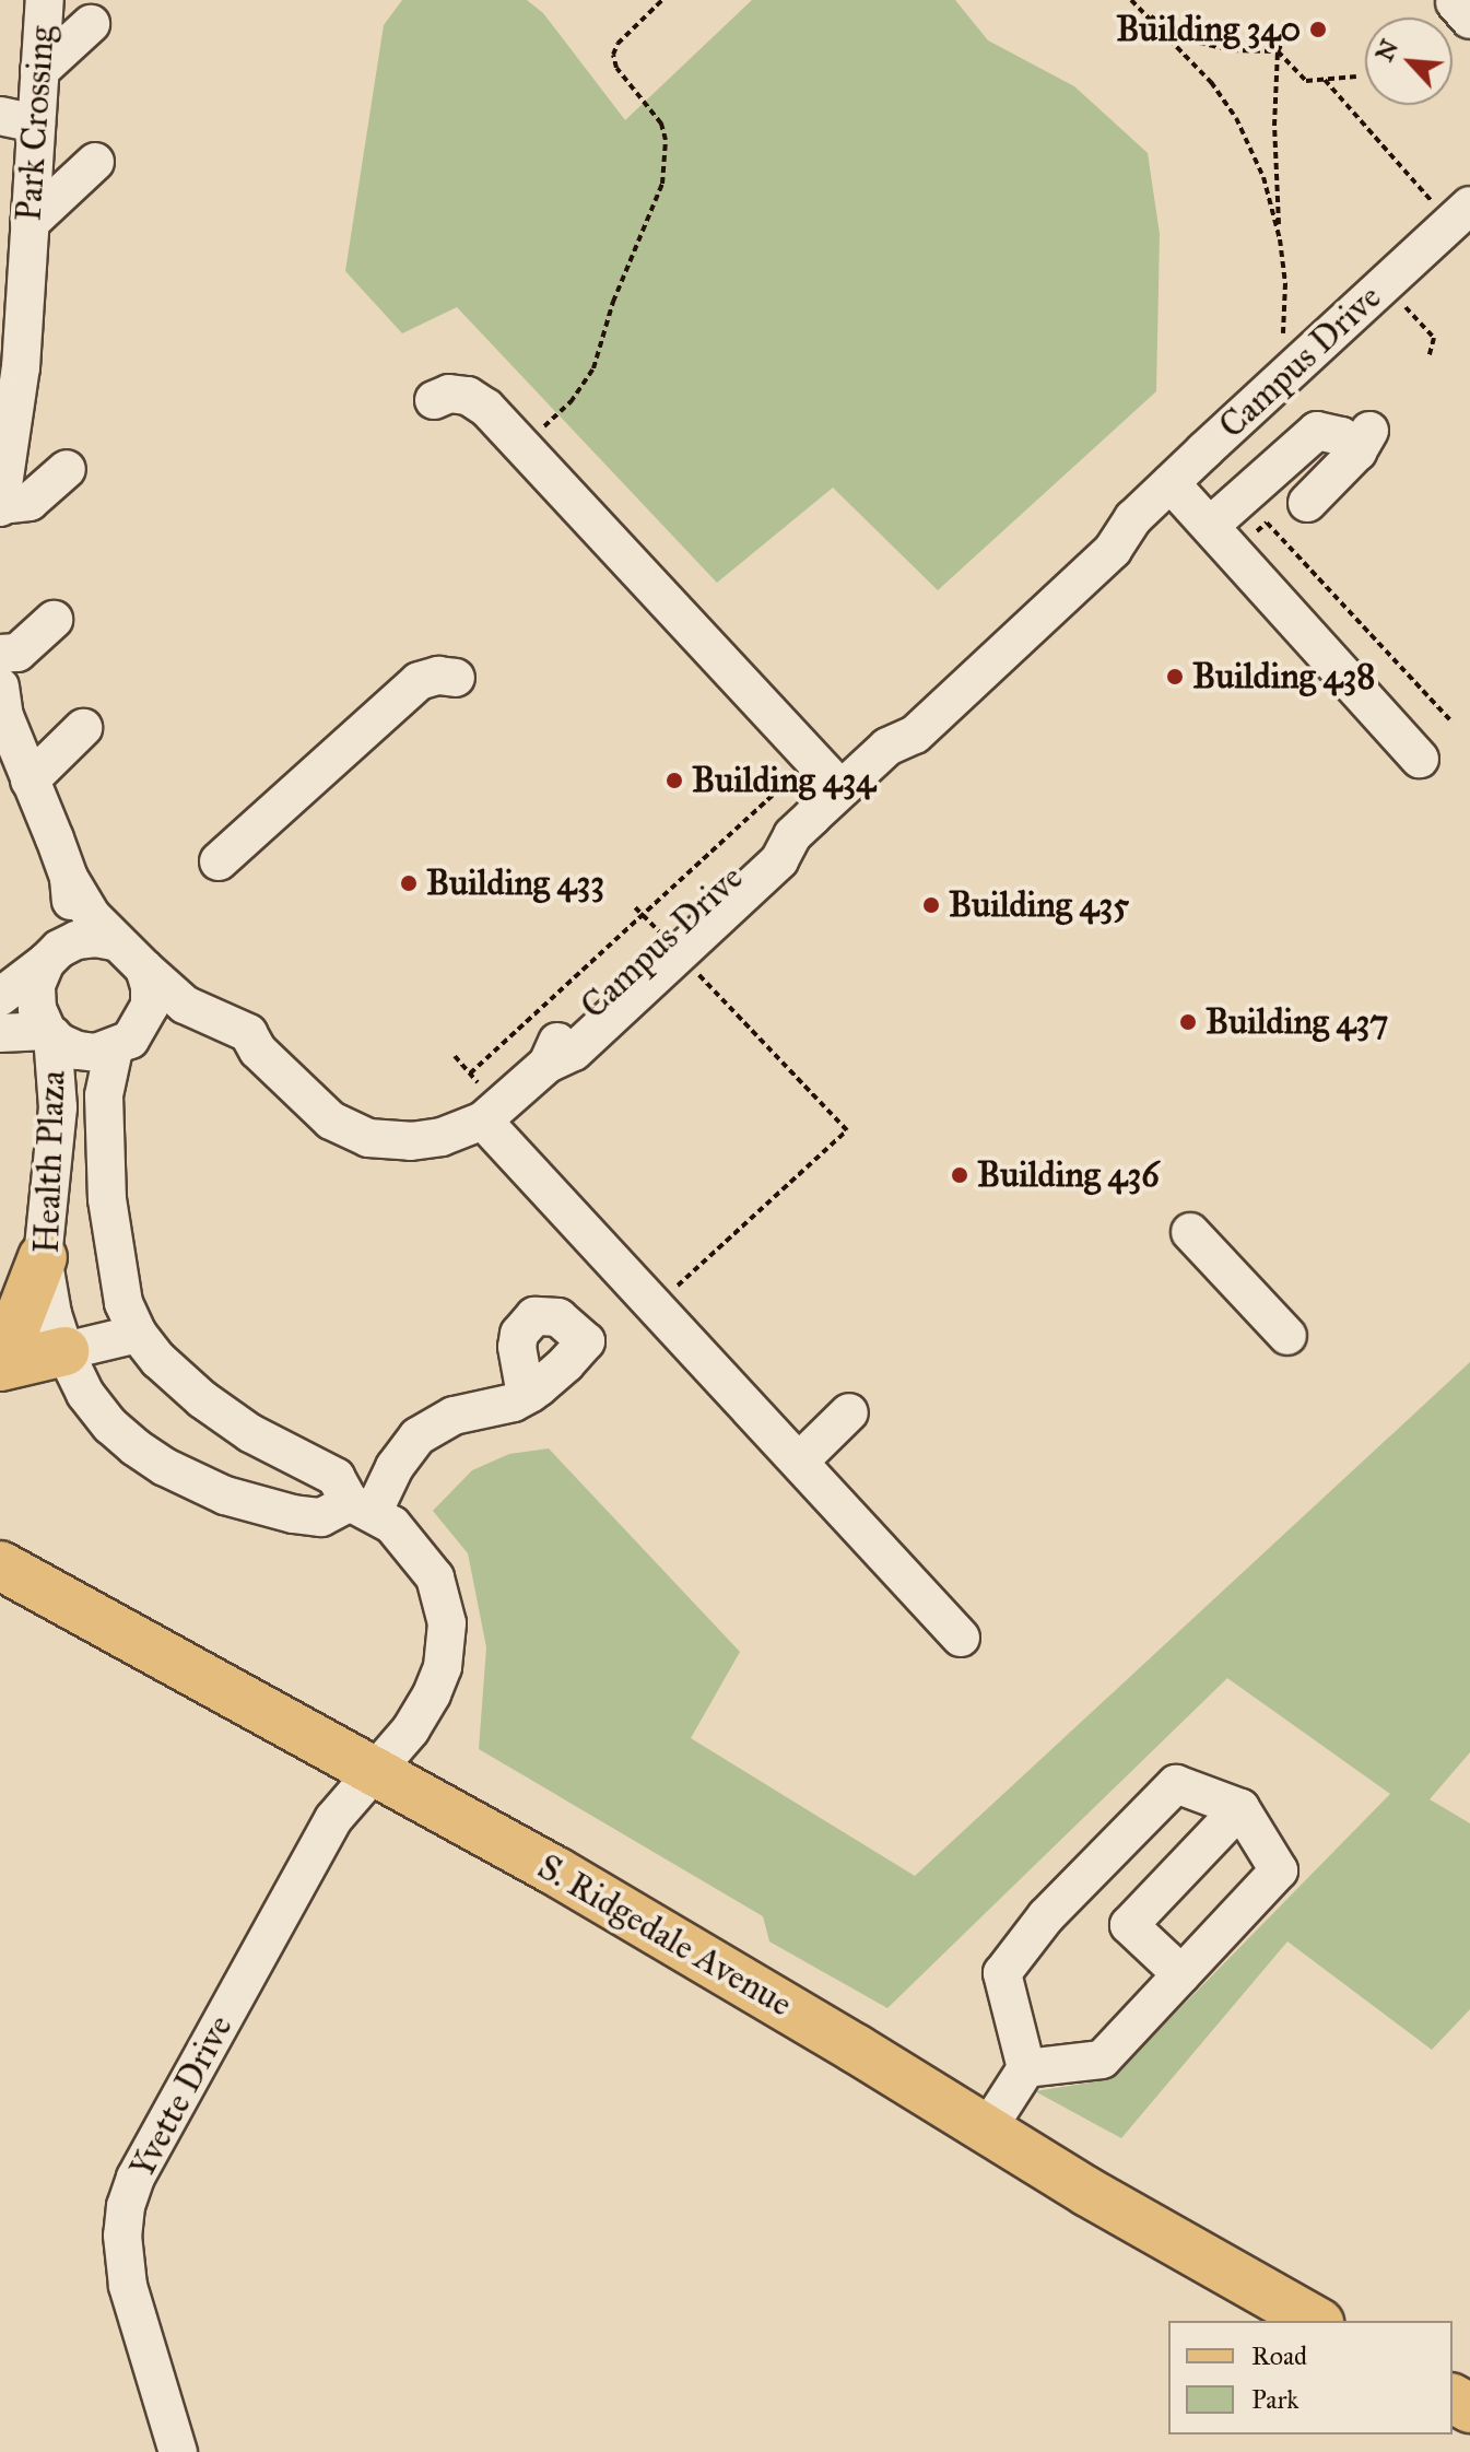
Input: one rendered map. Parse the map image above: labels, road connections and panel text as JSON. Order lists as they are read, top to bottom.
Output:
{
  "streets": {
    "main road": ["S. Ridgedale Avenue"],
    "street": [
      "Park Crossing",
      "Campus Drive",
      "Health Plaza",
      "Yvette Drive"
    ]
  },
  "crossings": [
    ["Campus Drive", "Health Plaza"],
    ["Health Plaza", "S. Ridgedale Avenue"],
    ["Health Plaza", "Yvette Drive"],
    ["S. Ridgedale Avenue", "Yvette Drive"]
  ],
  "places": [
    "Building 340",
    "Building 438",
    "Building 434",
    "Building 433",
    "Building 435",
    "Building 437",
    "Building 436"
  ],
  "legend": ["Road", "Park"],
  "north": "top left"
}
